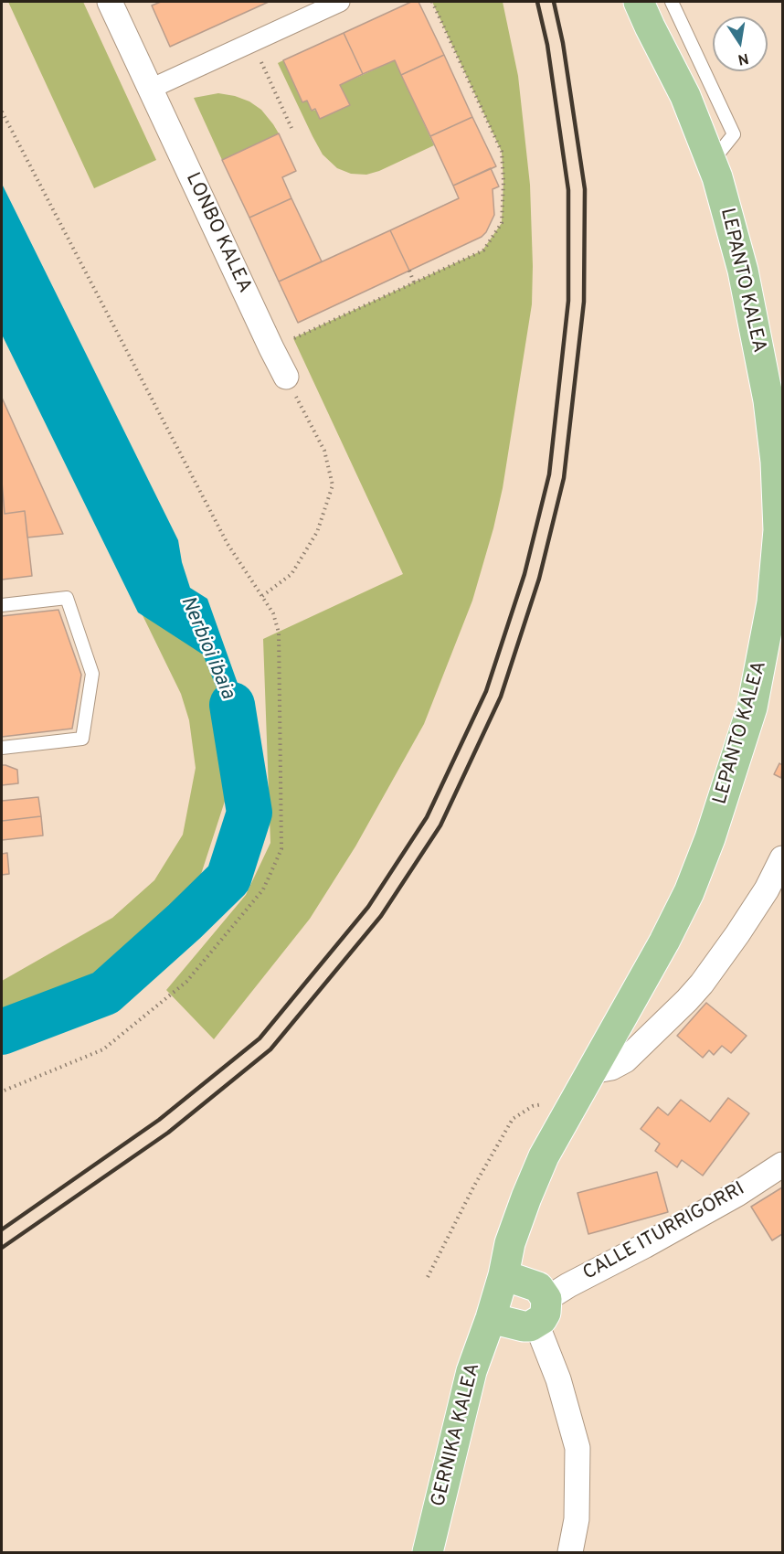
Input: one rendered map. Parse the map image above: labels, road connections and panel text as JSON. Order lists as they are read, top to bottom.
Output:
{
  "streets": {
    "main road": ["LEPANTO KALEA", "GERNIKA KALEA"],
    "street": ["LONBO KALEA", "CALLE ITURRIGORRI"]
  },
  "crossings": [
    ["LEPANTO KALEA", "GERNIKA KALEA"]
  ],
  "water": ["Nerbioi ibaia"],
  "north": "bottom"
}
